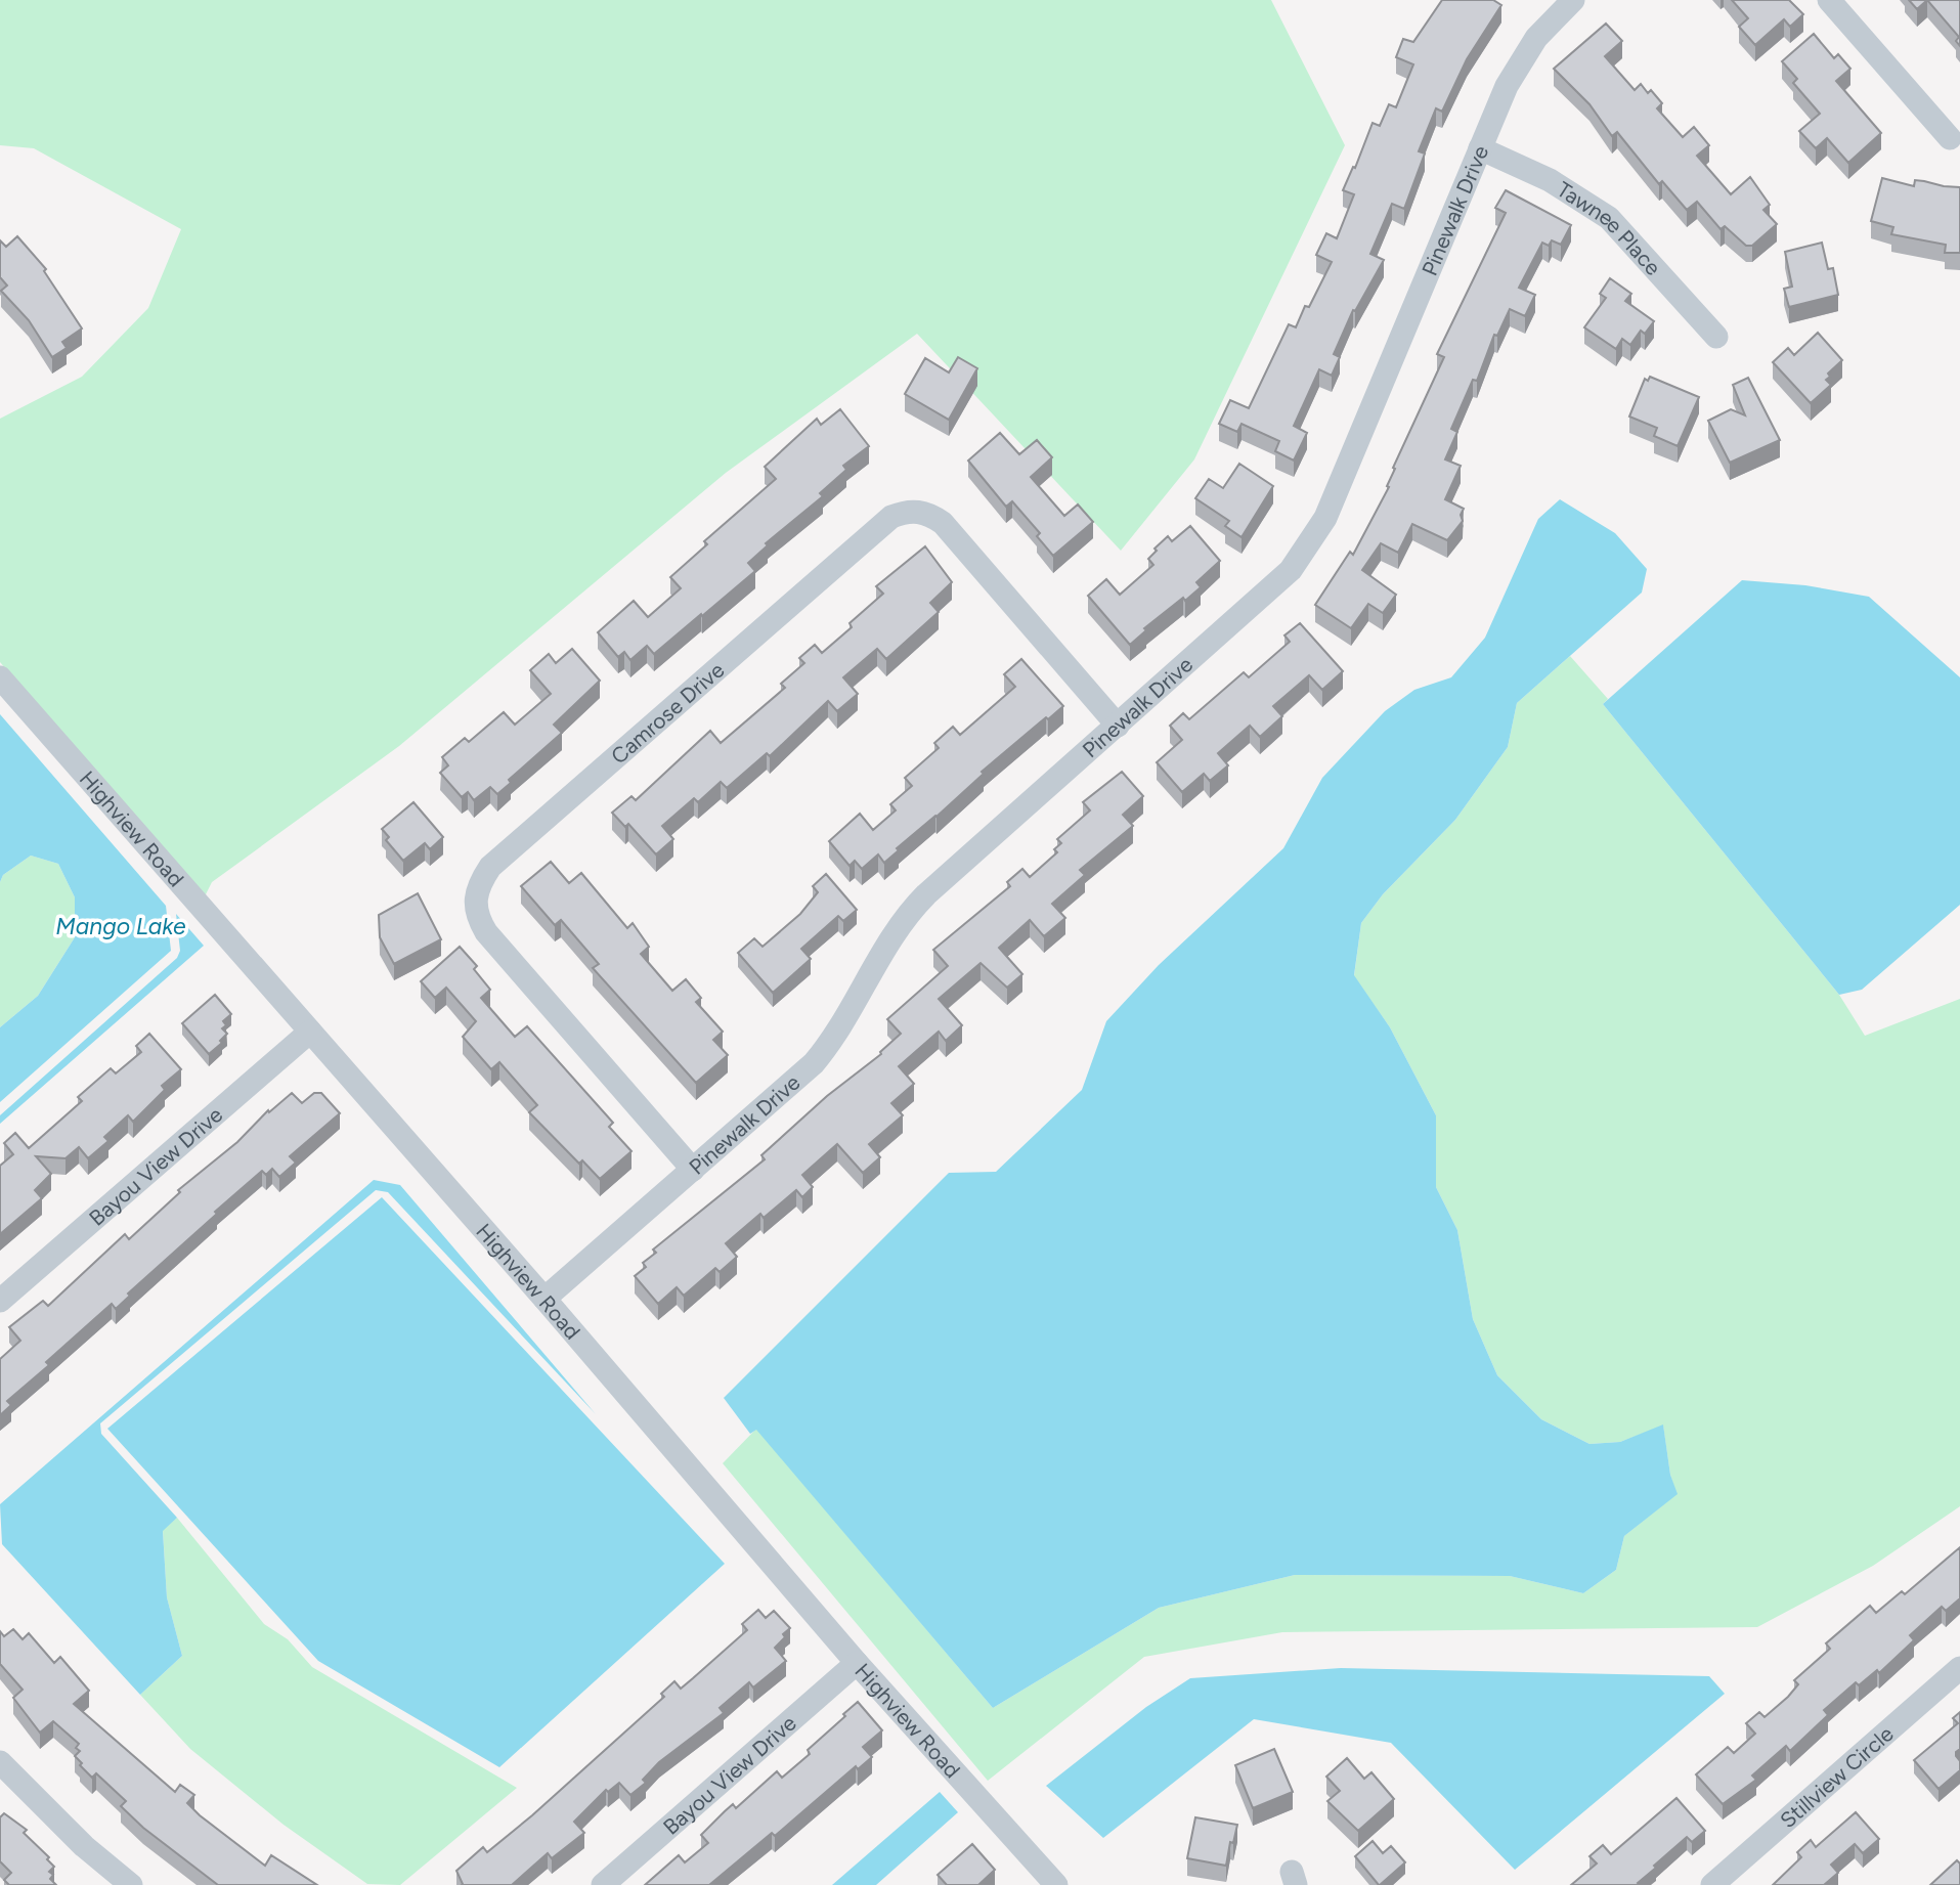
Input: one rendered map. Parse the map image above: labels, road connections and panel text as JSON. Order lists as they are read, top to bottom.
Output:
{
  "streets": {
    "street": [
      "Pinewalk Drive",
      "Tawnee Place",
      "Camrose Drive",
      "Highview Road",
      "Bayou View Drive",
      "Stillview Circle"
    ]
  },
  "crossings": [
    ["Pinewalk Drive", "Tawnee Place"],
    ["Pinewalk Drive", "Camrose Drive"],
    ["Pinewalk Drive", "Highview Road"],
    ["Highview Road", "Bayou View Drive"]
  ],
  "water": ["Mango Lake"]
}
